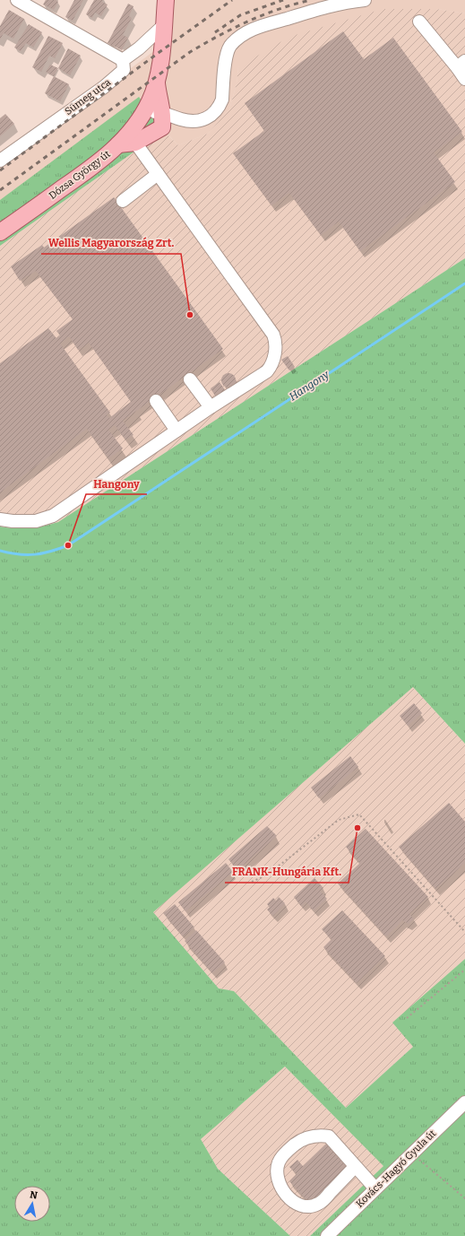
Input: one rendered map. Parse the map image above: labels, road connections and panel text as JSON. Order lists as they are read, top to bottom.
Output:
{
  "streets": {
    "main road": ["Dózsa György út"],
    "street": ["Sümeg utca", "Kovács-Hagyó Gyula út"]
  },
  "water": ["Hangony"],
  "places": ["Wellis Magyarország Zrt.", "Hangony", "FRANK-Hungária Kft."],
  "north": "top"
}
